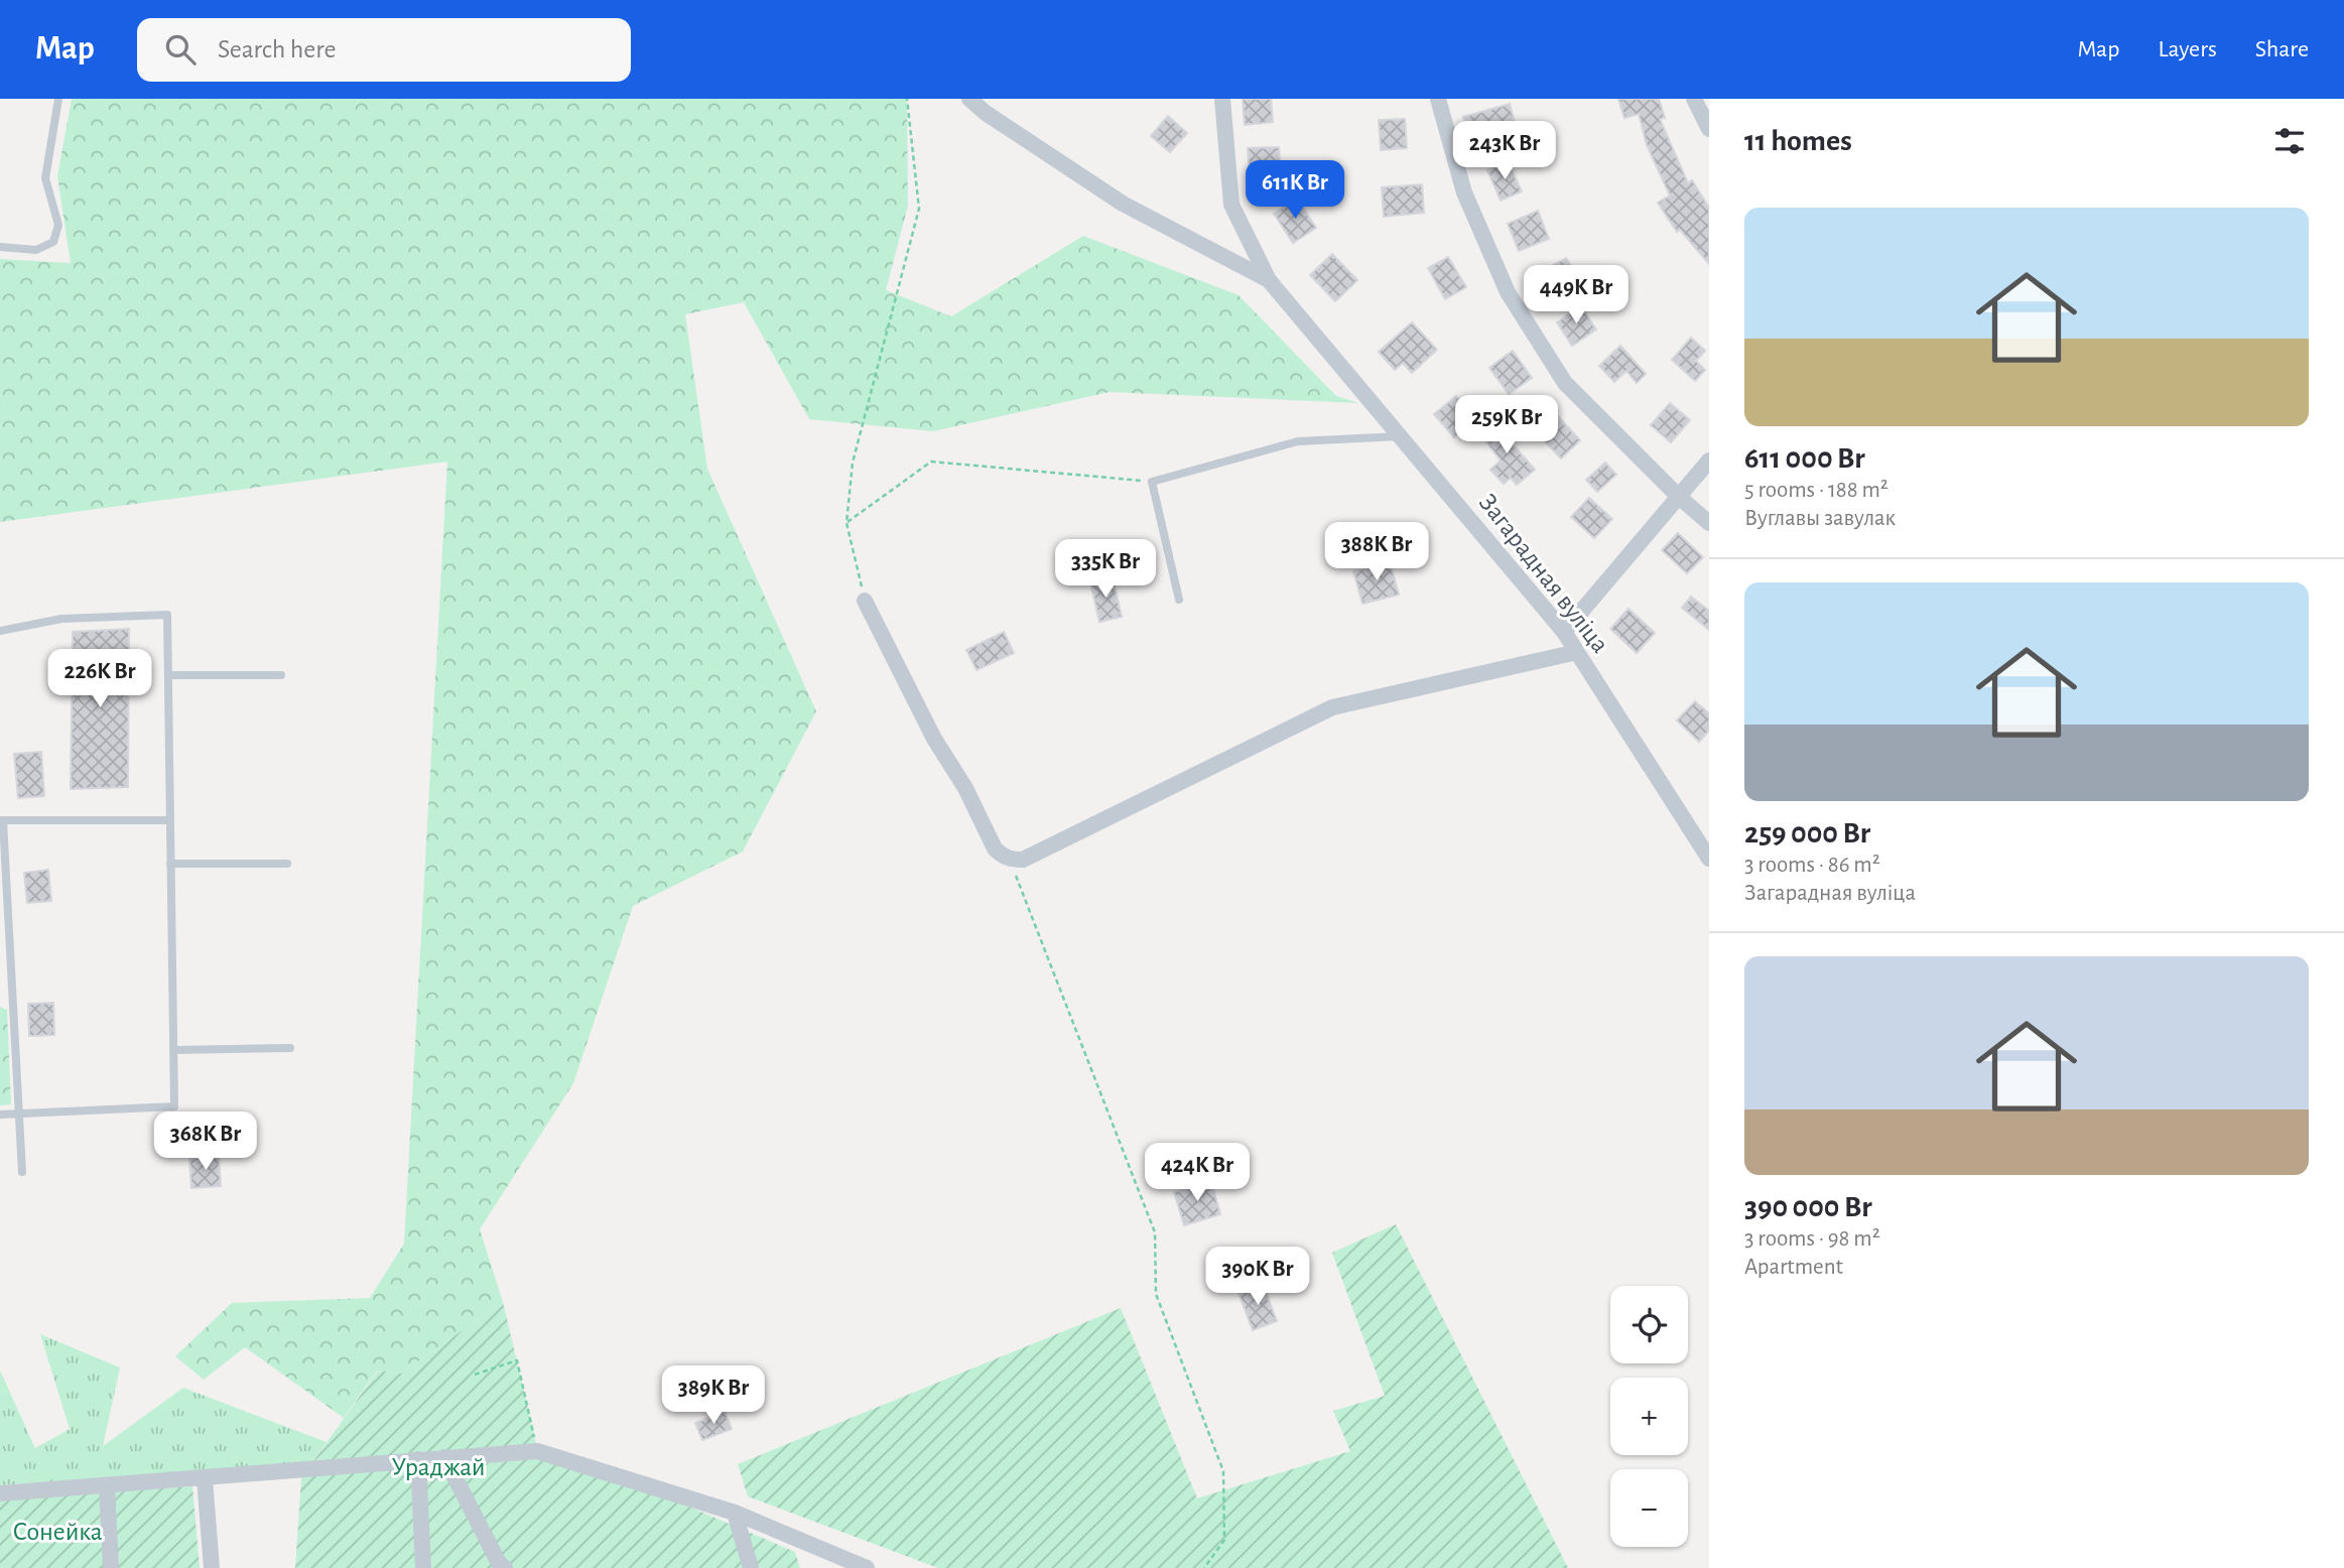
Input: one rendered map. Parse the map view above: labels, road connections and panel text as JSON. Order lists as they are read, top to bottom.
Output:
{
  "streets": {
    "street": ["Загарадная вуліца"]
  },
  "parks": ["Ураджай", "Сонейка"],
  "page": {
    "header": "Map",
    "search": "Search here",
    "nav": ["Map", "Layers", "Share"],
    "heading": "11 homes",
    "price": [
      "243K Br",
      "611K Br",
      "449K Br",
      "259K Br",
      "388K Br",
      "335K Br",
      "226K Br",
      "368K Br",
      "424K Br",
      "390K Br",
      "389K Br"
    ],
    "list": [
      {
        "name": "611 000 Br",
        "note": "5 rooms · 188 m² · Вуглавы завулак"
      },
      {
        "name": "259 000 Br",
        "note": "3 rooms · 86 m² · Загарадная вуліца"
      },
      {
        "name": "390 000 Br",
        "note": "3 rooms · 98 m² · Apartment"
      }
    ],
    "map_buttons": ["+", "−"]
  }
}
